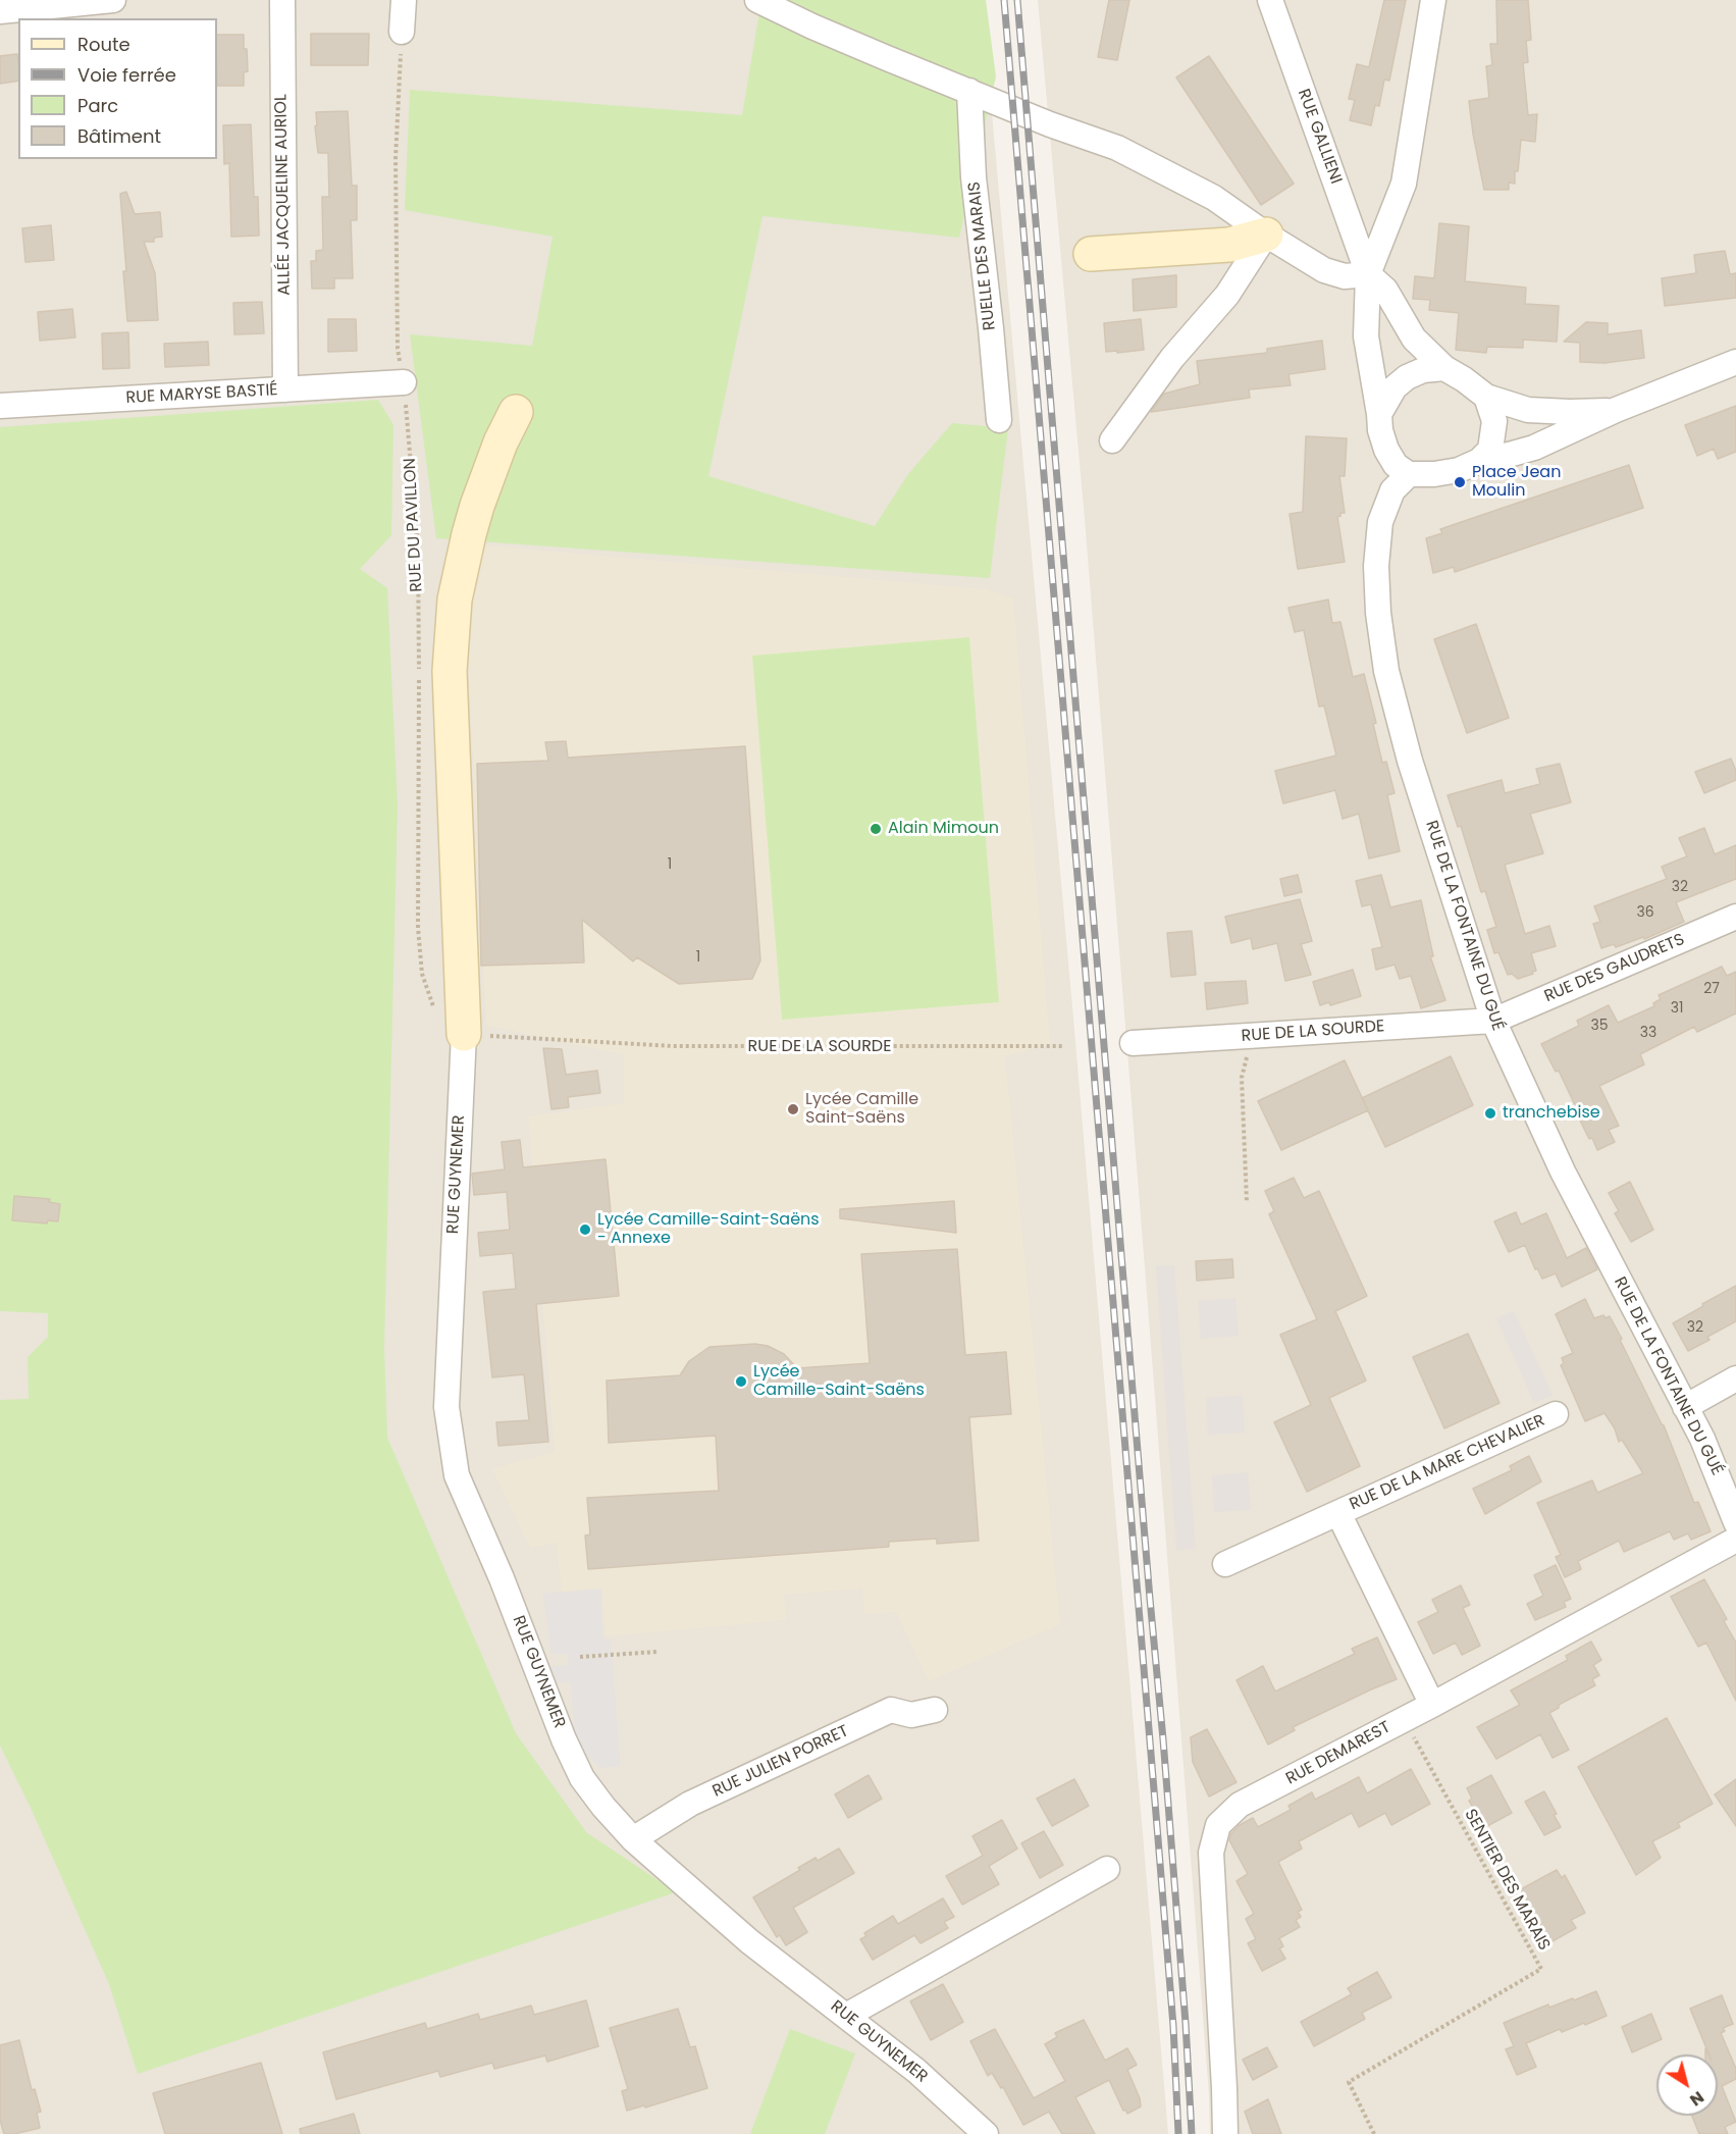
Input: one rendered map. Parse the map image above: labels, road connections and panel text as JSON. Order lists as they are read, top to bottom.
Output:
{
  "streets": {
    "street": [
      "RUE GALLIENI",
      "ALLÉE JACQUELINE AURIOL",
      "RUELLE DES MARAIS",
      "RUE MARYSE BASTIÉ",
      "RUE DE LA FONTAINE DU GUÉ",
      "RUE DES GAUDRETS",
      "RUE DE LA SOURDE",
      "RUE GUYNEMER",
      "RUE DE LA MARE CHEVALIER",
      "RUE DEMAREST",
      "RUE JULIEN PORRET"
    ],
    "path": ["RUE DU PAVILLON", "SENTIER DES MARAIS"]
  },
  "crossings": [
    ["RUE GALLIENI", "RUE DE LA FONTAINE DU GUÉ"],
    ["ALLÉE JACQUELINE AURIOL", "RUE MARYSE BASTIÉ"],
    ["RUE MARYSE BASTIÉ", "RUE DU PAVILLON"],
    ["RUE DU PAVILLON", "RUE DE LA SOURDE"],
    ["RUE DU PAVILLON", "RUE GUYNEMER"],
    ["RUE DE LA FONTAINE DU GUÉ", "RUE DES GAUDRETS"],
    ["RUE DE LA FONTAINE DU GUÉ", "RUE DE LA SOURDE"],
    ["RUE DES GAUDRETS", "RUE DE LA SOURDE"],
    ["RUE DE LA SOURDE", "RUE GUYNEMER"],
    ["RUE GUYNEMER", "RUE JULIEN PORRET"],
    ["RUE DE LA MARE CHEVALIER", "RUE DEMAREST"],
    ["RUE DEMAREST", "SENTIER DES MARAIS"]
  ],
  "places": [
    "Place Jean Moulin",
    "Alain Mimoun",
    "Lycée Camille Saint-Saëns",
    "tranchebise",
    "Lycée Camille-Saint-Saëns - Annexe",
    "Lycée Camille-Saint-Saëns"
  ],
  "house_numbers": [
    "1",
    "32",
    "36",
    "1",
    "27",
    "31",
    "35",
    "33",
    "32"
  ],
  "legend": [
    "Route",
    "Voie ferrée",
    "Parc",
    "Bâtiment"
  ],
  "north": "bottom right"
}
